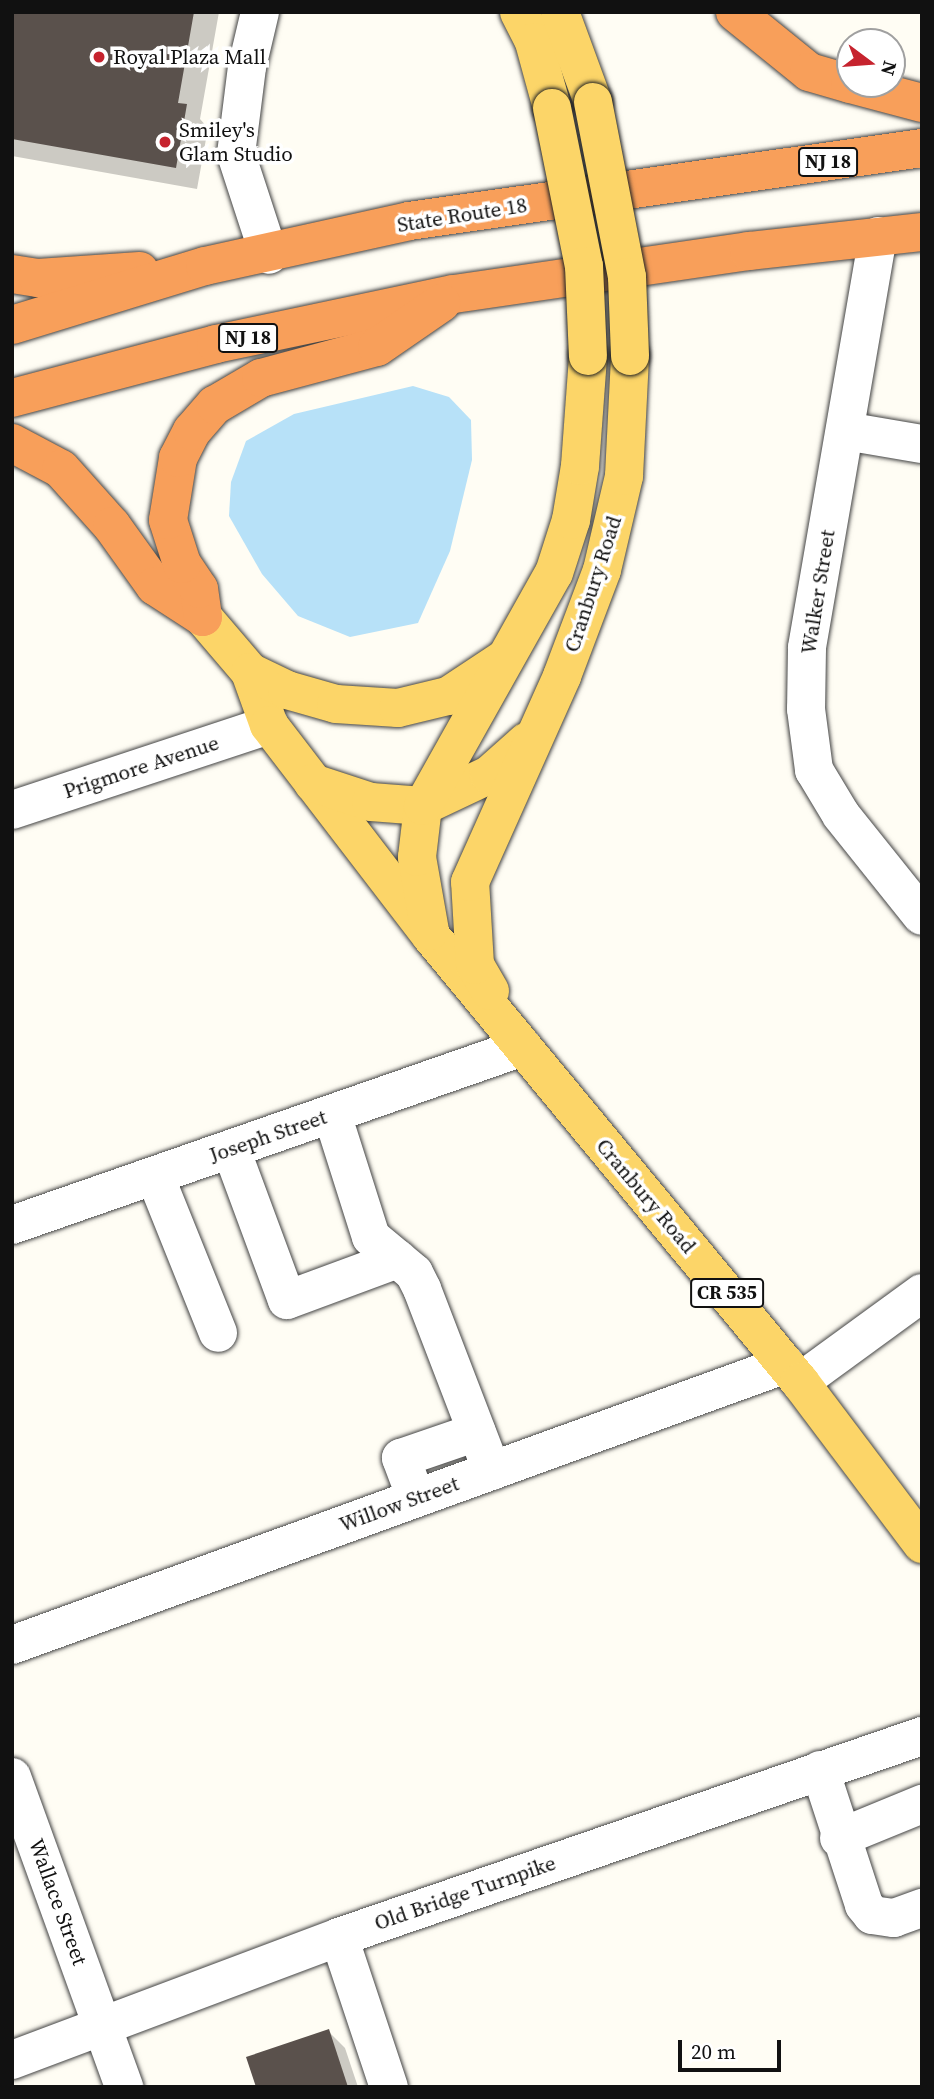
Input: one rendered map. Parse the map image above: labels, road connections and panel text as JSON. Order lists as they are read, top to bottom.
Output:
{
  "streets": {
    "highway": ["NJ 18", "State Route 18"],
    "main road": ["Cranbury Road", "CR 535"],
    "street": [
      "Walker Street",
      "Prigmore Avenue",
      "Joseph Street",
      "Willow Street",
      "Old Bridge Turnpike",
      "Wallace Street"
    ]
  },
  "crossings": [
    ["NJ 18", "Walker Street"],
    ["Cranbury Road", "Prigmore Avenue"],
    ["Cranbury Road", "Joseph Street"],
    ["Cranbury Road", "Willow Street"],
    ["Old Bridge Turnpike", "Wallace Street"]
  ],
  "places": ["Royal Plaza Mall", "Smiley's Glam Studio"],
  "scale_bar": "20 m",
  "north": "right"
}
